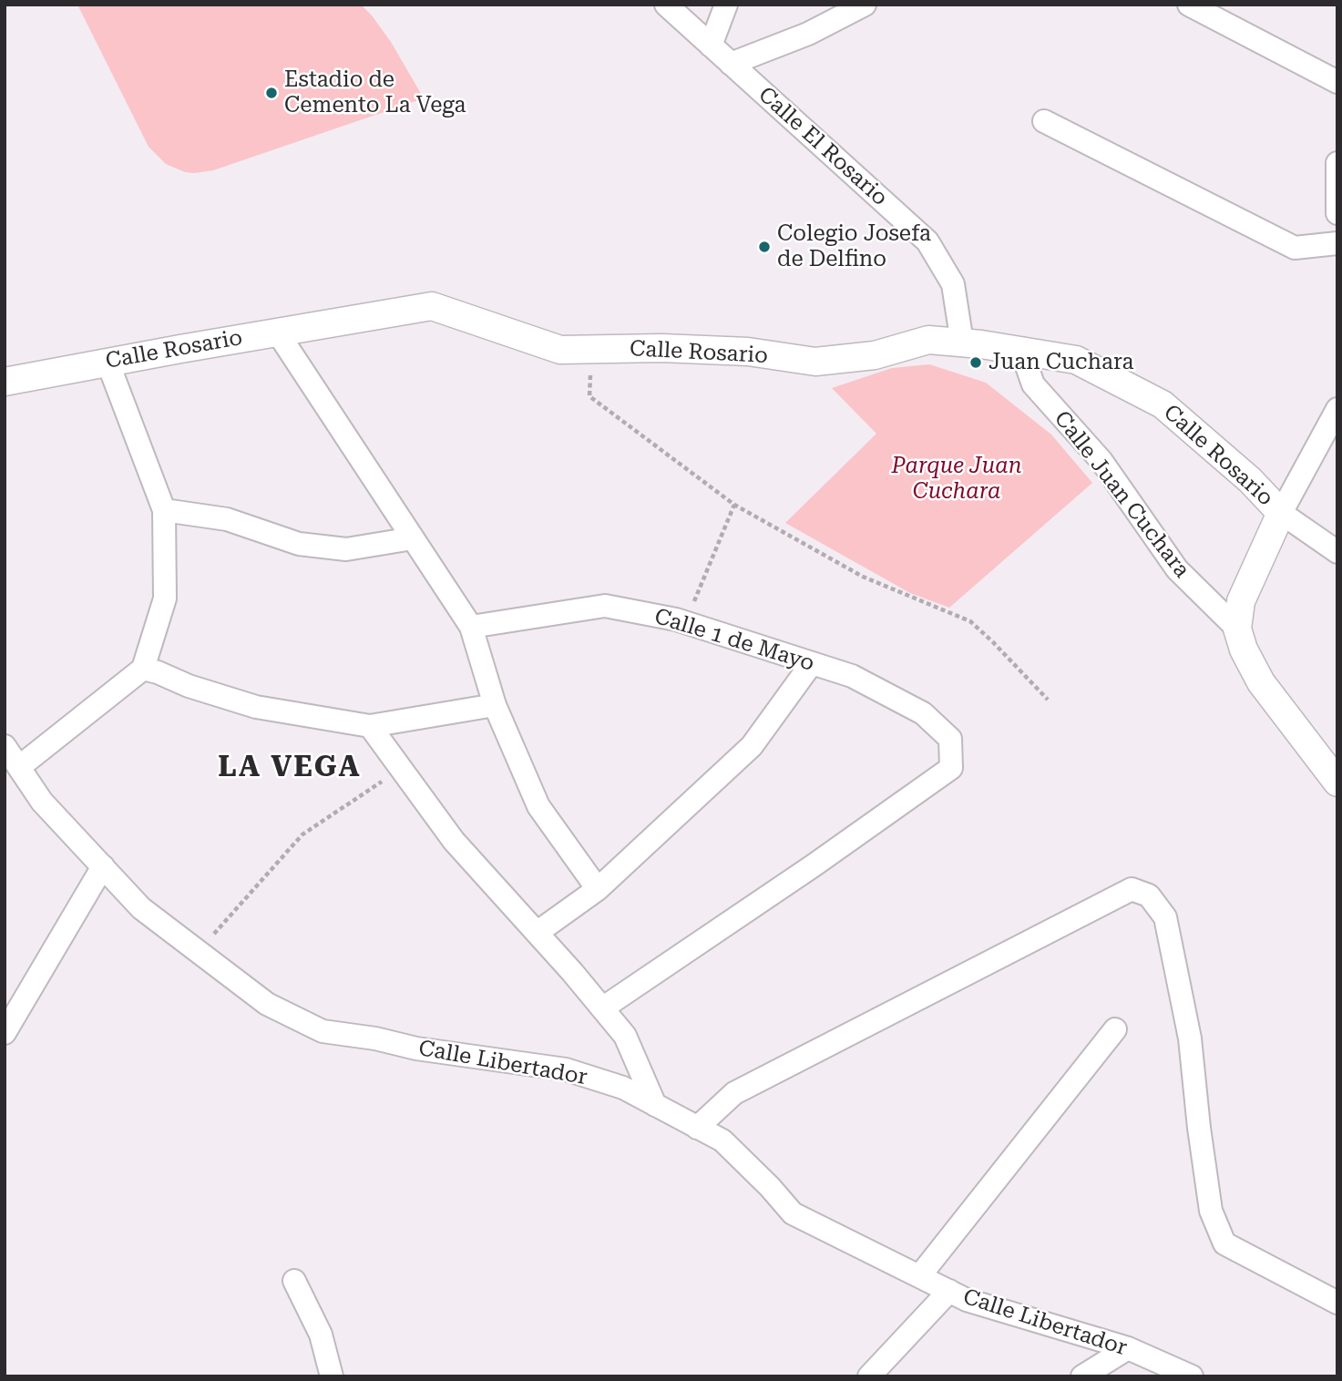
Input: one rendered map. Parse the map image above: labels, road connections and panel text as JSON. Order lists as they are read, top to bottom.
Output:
{
  "streets": {
    "street": [
      "Calle El Rosario",
      "Calle Rosario",
      "Calle Juan Cuchara",
      "Calle 1 de Mayo",
      "Calle Libertador"
    ]
  },
  "crossings": [
    ["Calle El Rosario", "Calle Rosario"],
    ["Calle Rosario", "Calle Juan Cuchara"]
  ],
  "districts": ["LA VEGA"],
  "parks": ["Parque Juan Cuchara"],
  "places": ["Estadio de Cemento La Vega", "Colegio Josefa de Delfino", "Juan Cuchara"]
}
